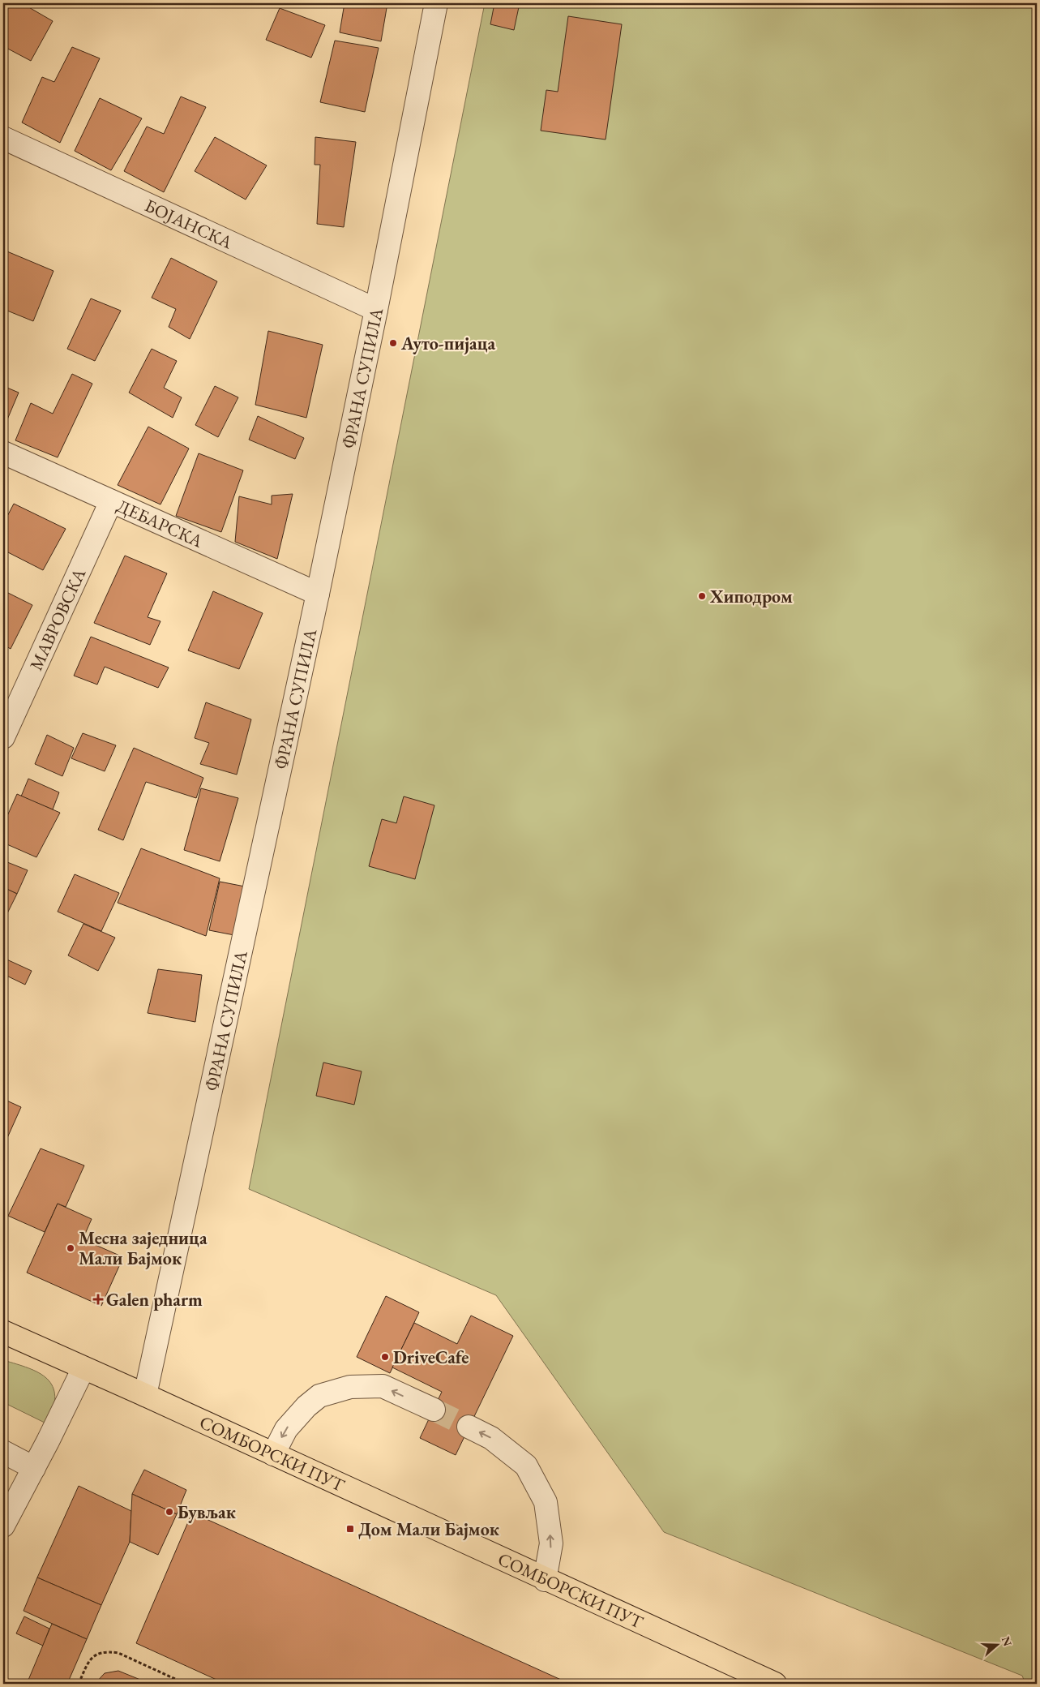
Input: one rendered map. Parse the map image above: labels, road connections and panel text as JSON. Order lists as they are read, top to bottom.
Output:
{
  "streets": {
    "main road": ["СОМБОРСКИ ПУТ"],
    "street": [
      "БОЈАНСКА",
      "ФРАНА СУПИЛА",
      "ДЕБАРСКА",
      "МАВРОВСКА"
    ]
  },
  "crossings": [
    ["БОЈАНСКА", "ФРАНА СУПИЛА"],
    ["ФРАНА СУПИЛА", "ДЕБАРСКА"],
    ["ФРАНА СУПИЛА", "СОМБОРСКИ ПУТ"],
    ["ДЕБАРСКА", "МАВРОВСКА"]
  ],
  "places": {
    "other": [
      "Ауто-пијаца",
      "Хиподром",
      "Месна заједница Мали Бајмок",
      "DriveCafe",
      "Бувљак"
    ],
    "health": ["Galen pharm"],
    "transit": ["Дом Мали Бајмок"]
  },
  "north": "right"
}
